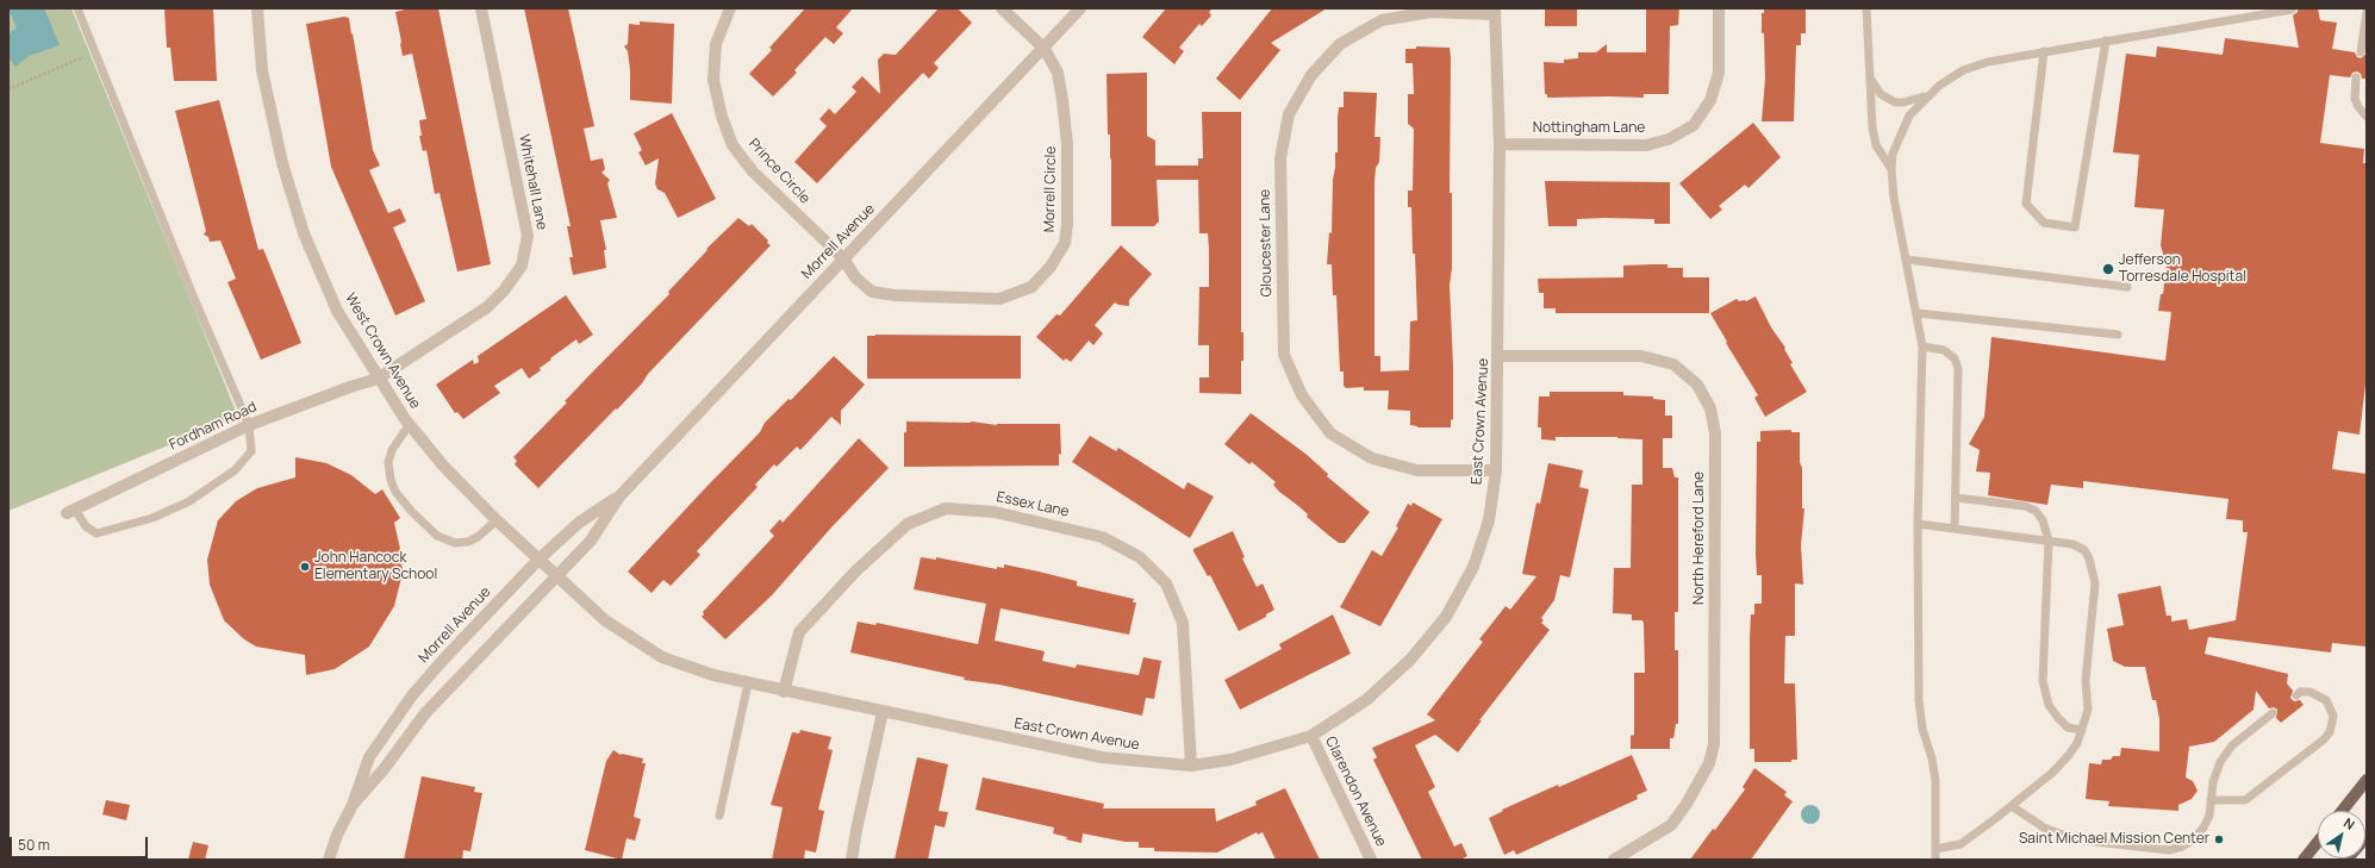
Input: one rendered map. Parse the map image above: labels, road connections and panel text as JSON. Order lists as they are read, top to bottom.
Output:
{
  "streets": {
    "street": [
      "Nottingham Lane",
      "Prince Circle",
      "Whitehall Lane",
      "Morrell Circle",
      "Morrell Avenue",
      "Gloucester Lane",
      "West Crown Avenue",
      "East Crown Avenue",
      "Fordham Road",
      "Essex Lane",
      "North Hereford Lane",
      "Clarendon Avenue"
    ]
  },
  "crossings": [
    ["Nottingham Lane", "East Crown Avenue"],
    ["Prince Circle", "Morrell Circle"],
    ["Prince Circle", "Morrell Avenue"],
    ["Whitehall Lane", "West Crown Avenue"],
    ["Whitehall Lane", "Fordham Road"],
    ["Morrell Circle", "Morrell Avenue"],
    ["Morrell Avenue", "West Crown Avenue"],
    ["Morrell Avenue", "East Crown Avenue"],
    ["Gloucester Lane", "East Crown Avenue"],
    ["West Crown Avenue", "East Crown Avenue"],
    ["West Crown Avenue", "Fordham Road"],
    ["East Crown Avenue", "Essex Lane"],
    ["East Crown Avenue", "North Hereford Lane"],
    ["East Crown Avenue", "Clarendon Avenue"]
  ],
  "places": ["Jefferson Torresdale Hospital", "John Hancock Elementary School", "Saint Michael Mission Center"],
  "scale_bar": "50 m",
  "north": "top right"
}
